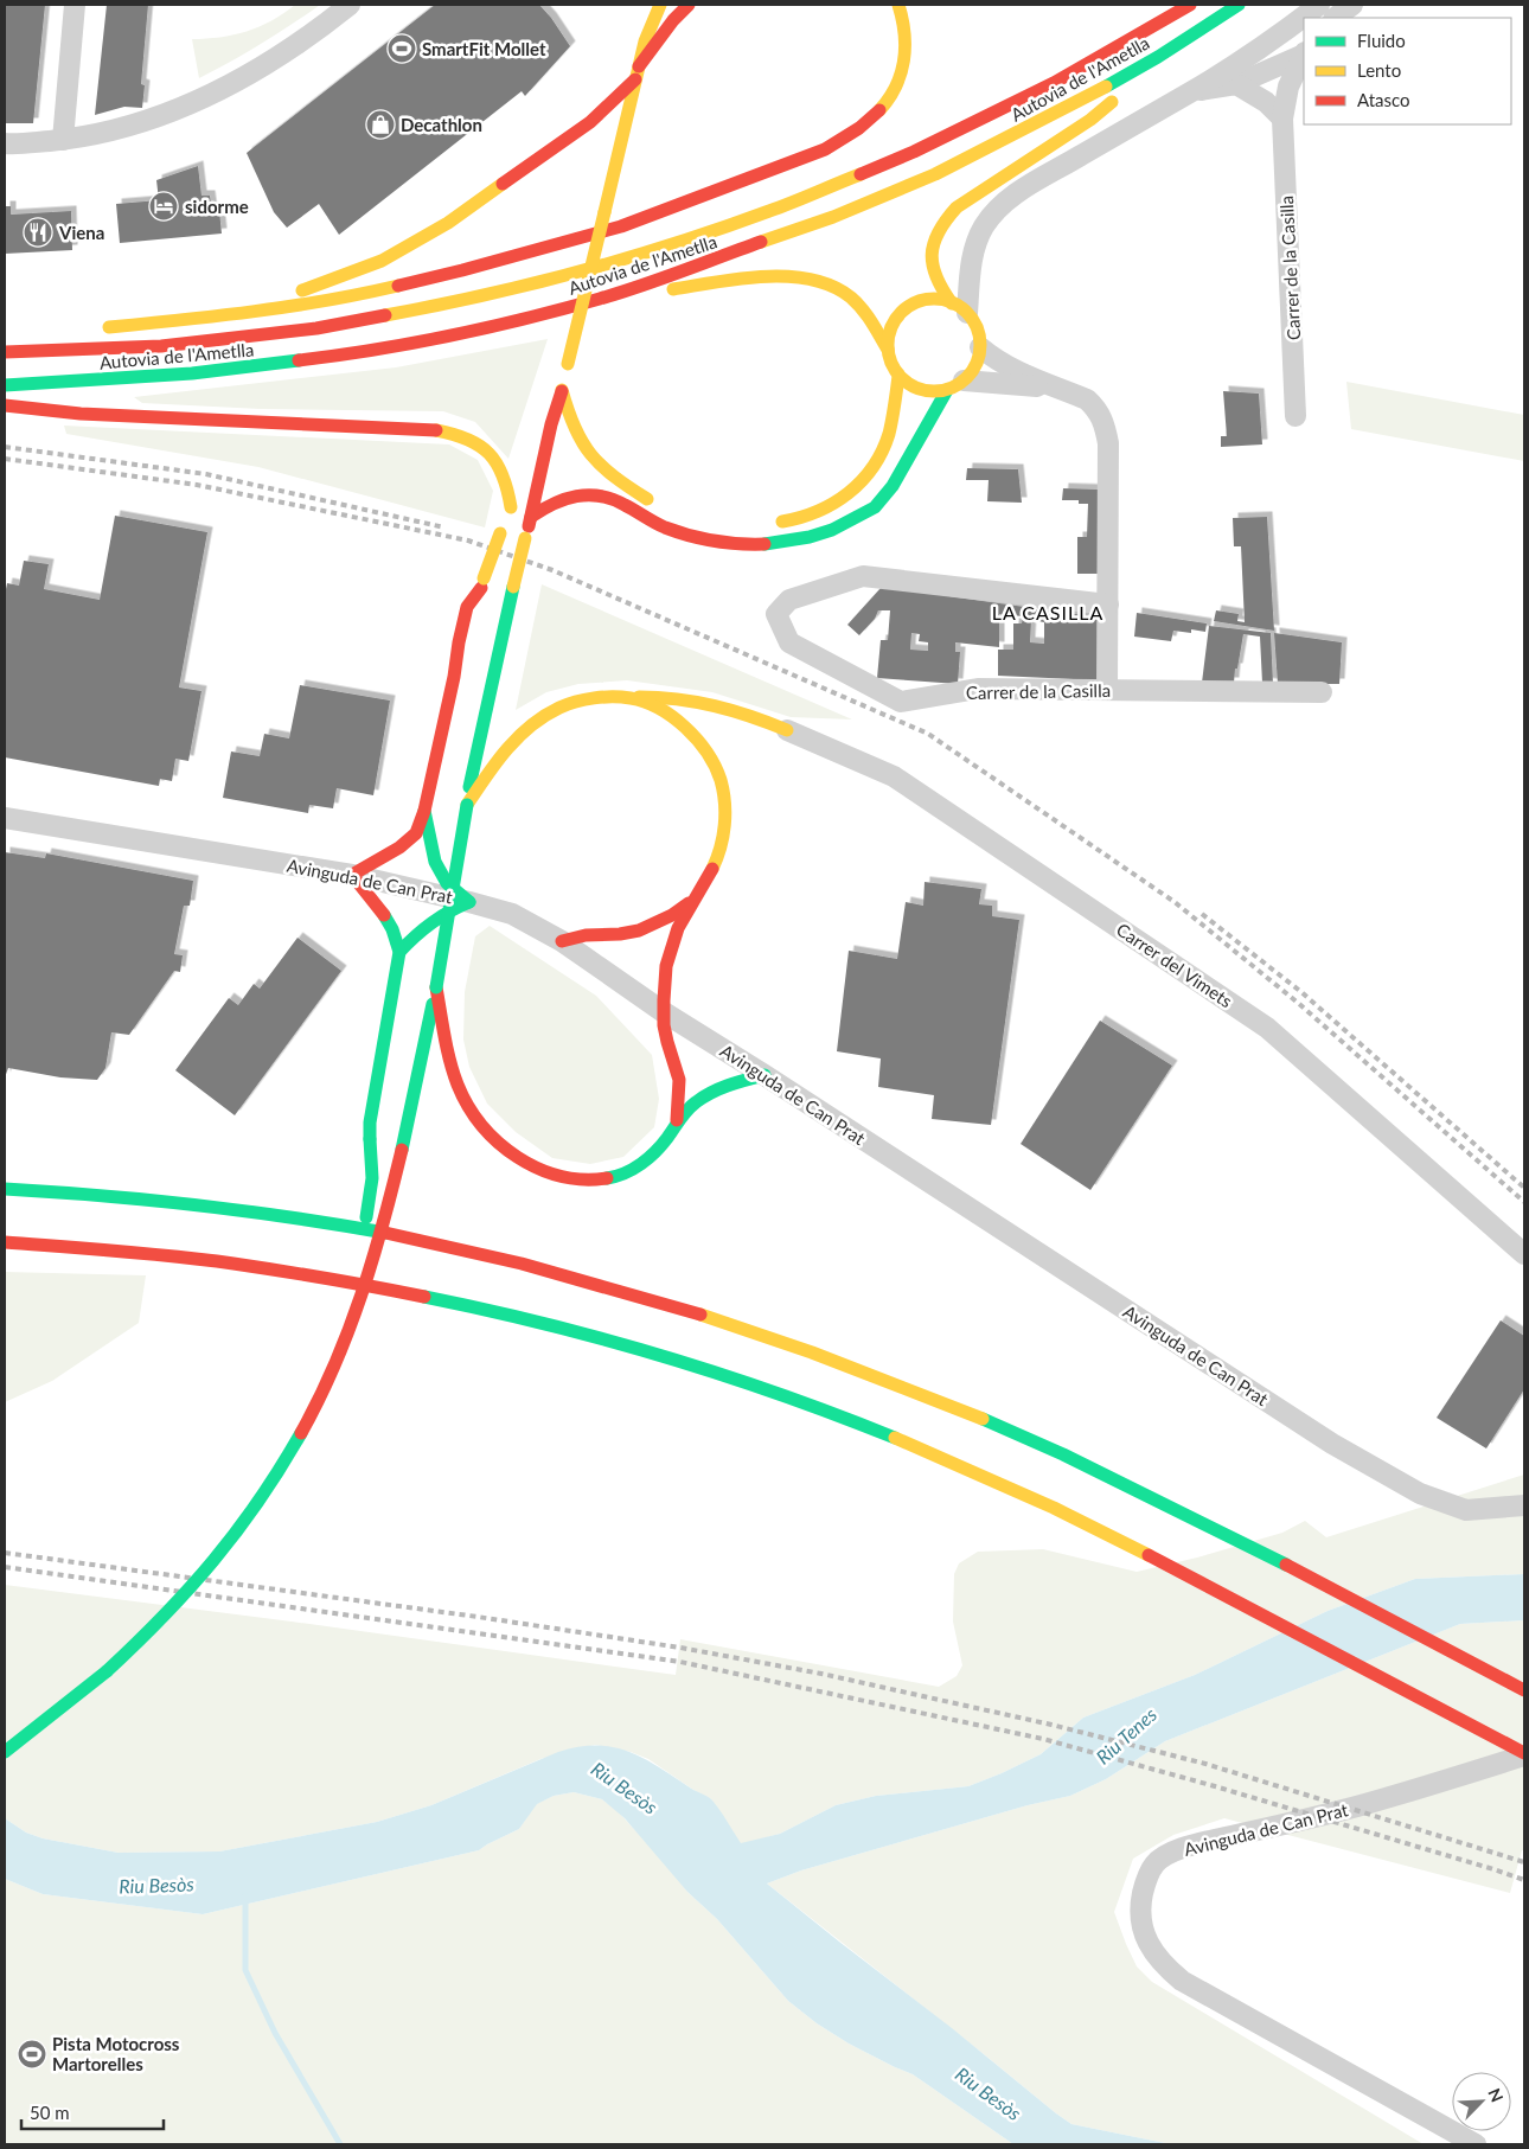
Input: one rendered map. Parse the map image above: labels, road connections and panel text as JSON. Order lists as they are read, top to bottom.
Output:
{
  "streets": {
    "main road": ["Autovia de l'Ametlla"],
    "street": ["Carrer de la Casilla", "Avinguda de Can Prat", "Carrer del Vimets"]
  },
  "districts": ["LA CASILLA"],
  "water": ["Riu Tenes", "Riu Besòs"],
  "places": {
    "sports": ["SmartFit Mollet", "Pista Motocross Martorelles"],
    "shop": ["Decathlon"],
    "hotel": ["sidorme"],
    "restaurant": ["Viena"]
  },
  "legend": ["Fluido", "Lento", "Atasco"],
  "scale_bar": "50 m",
  "north": "top right"
}
